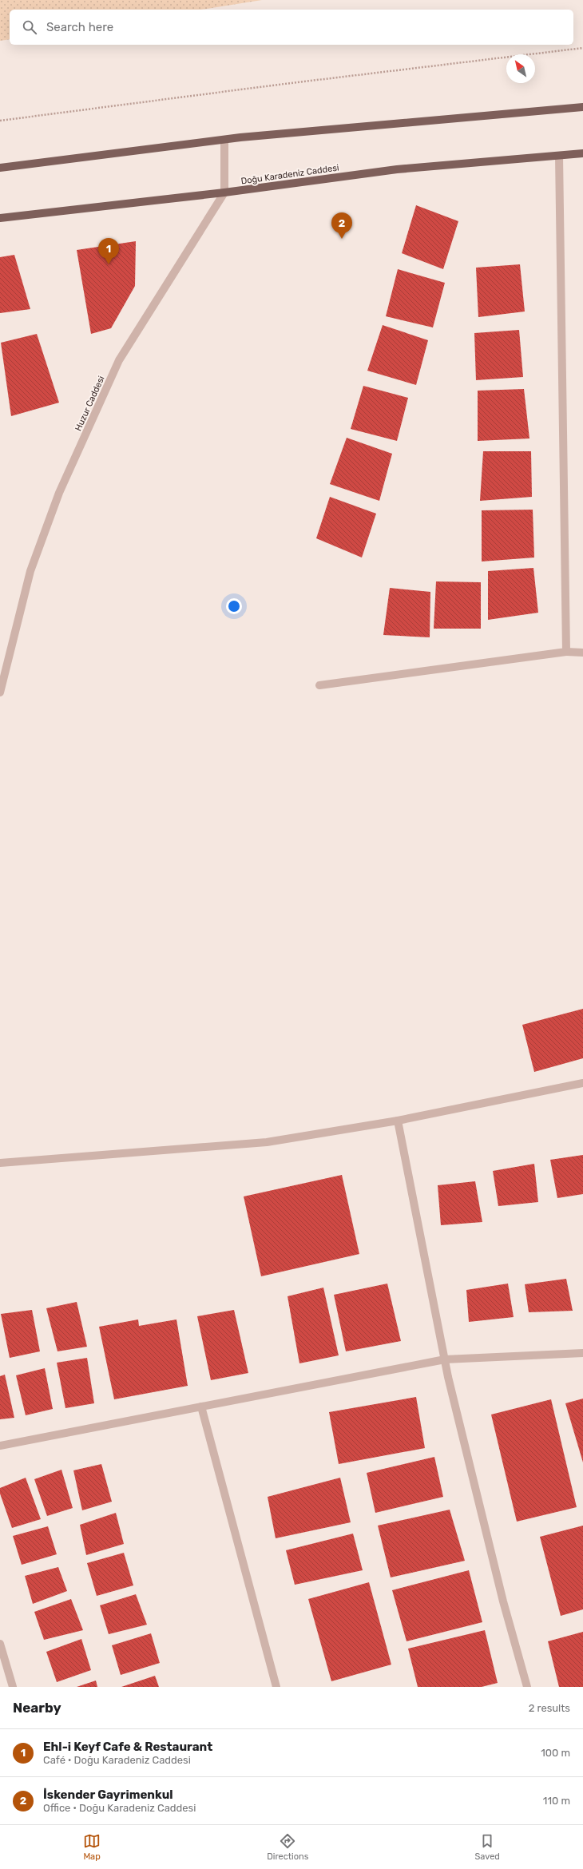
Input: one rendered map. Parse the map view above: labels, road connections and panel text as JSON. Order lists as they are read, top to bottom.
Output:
{
  "streets": {
    "main road": ["Doğu Karadeniz Caddesi"],
    "street": ["Huzur Caddesi"]
  },
  "crossings": [
    ["Doğu Karadeniz Caddesi", "Huzur Caddesi"]
  ],
  "north": "top left",
  "page": {
    "search": "Search here",
    "pins": ["2", "1"],
    "heading": ["Nearby", "2 results"],
    "list": [
      {
        "mark": "1",
        "name": "Ehl-i Keyf Cafe & Restaurant",
        "note": "Café · Doğu Karadeniz Caddesi",
        "value": "100 m"
      },
      {
        "mark": "2",
        "name": "İskender Gayrimenkul",
        "note": "Office · Doğu Karadeniz Caddesi",
        "value": "110 m"
      }
    ],
    "nav": ["Map", "Directions", "Saved"]
  }
}
